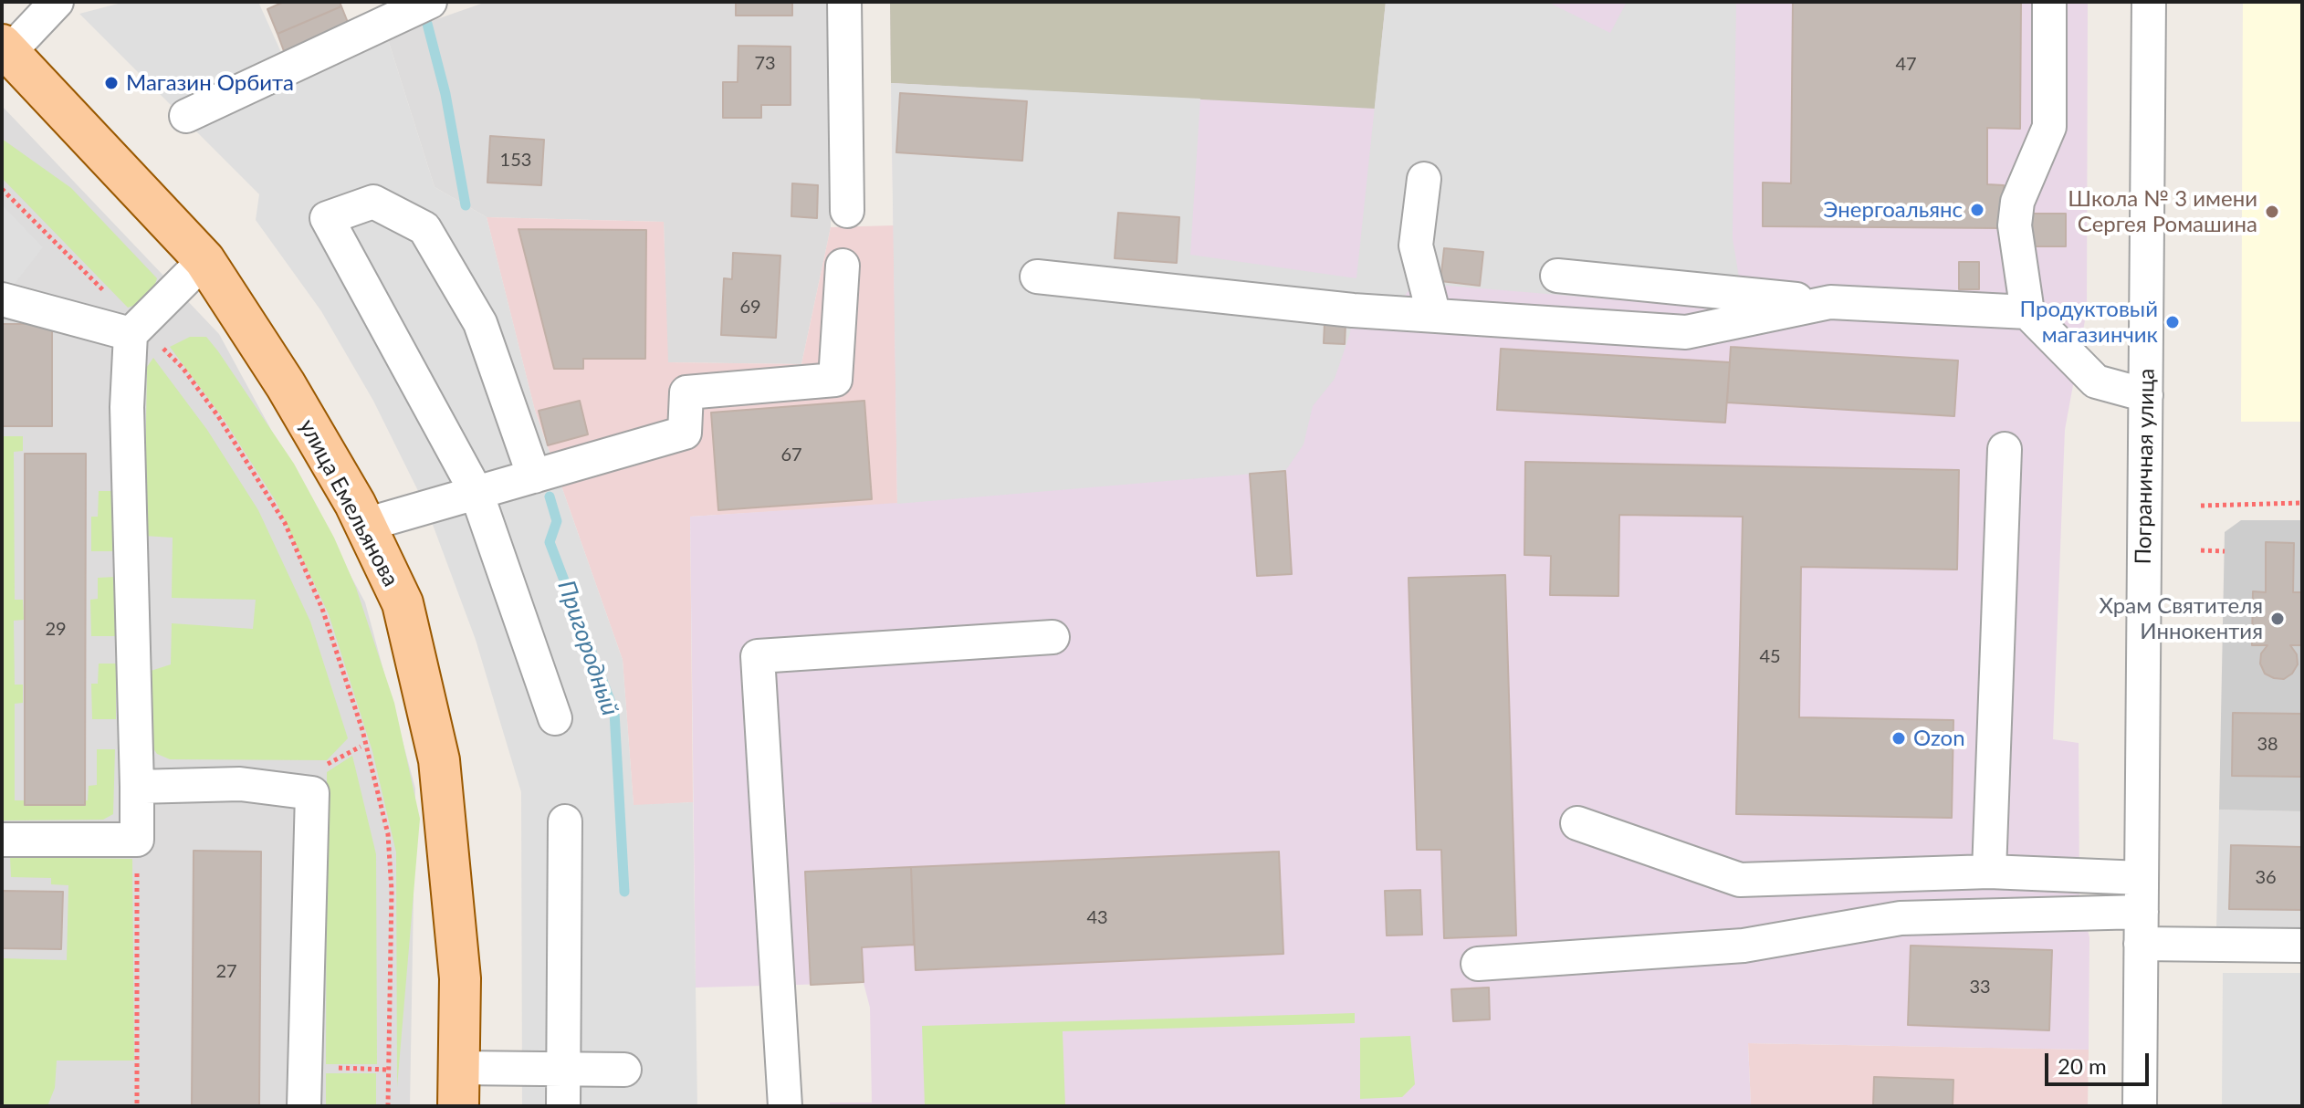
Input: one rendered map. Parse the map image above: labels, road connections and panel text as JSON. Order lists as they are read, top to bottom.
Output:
{
  "streets": {
    "main road": ["улица Емельянова"],
    "street": ["Пограничная улица"]
  },
  "water": ["Пригородный"],
  "places": [
    "Магазин Орбита",
    "Энергоальянс",
    "Школа № 3 имени Сергея Ромашина",
    "Продуктовый магазинчик",
    "Храм Святителя Иннокентия",
    "Ozon"
  ],
  "house_numbers": [
    "73",
    "47",
    "153",
    "69",
    "67",
    "29",
    "45",
    "38",
    "36",
    "43",
    "27",
    "33"
  ],
  "scale_bar": "20 m"
}
